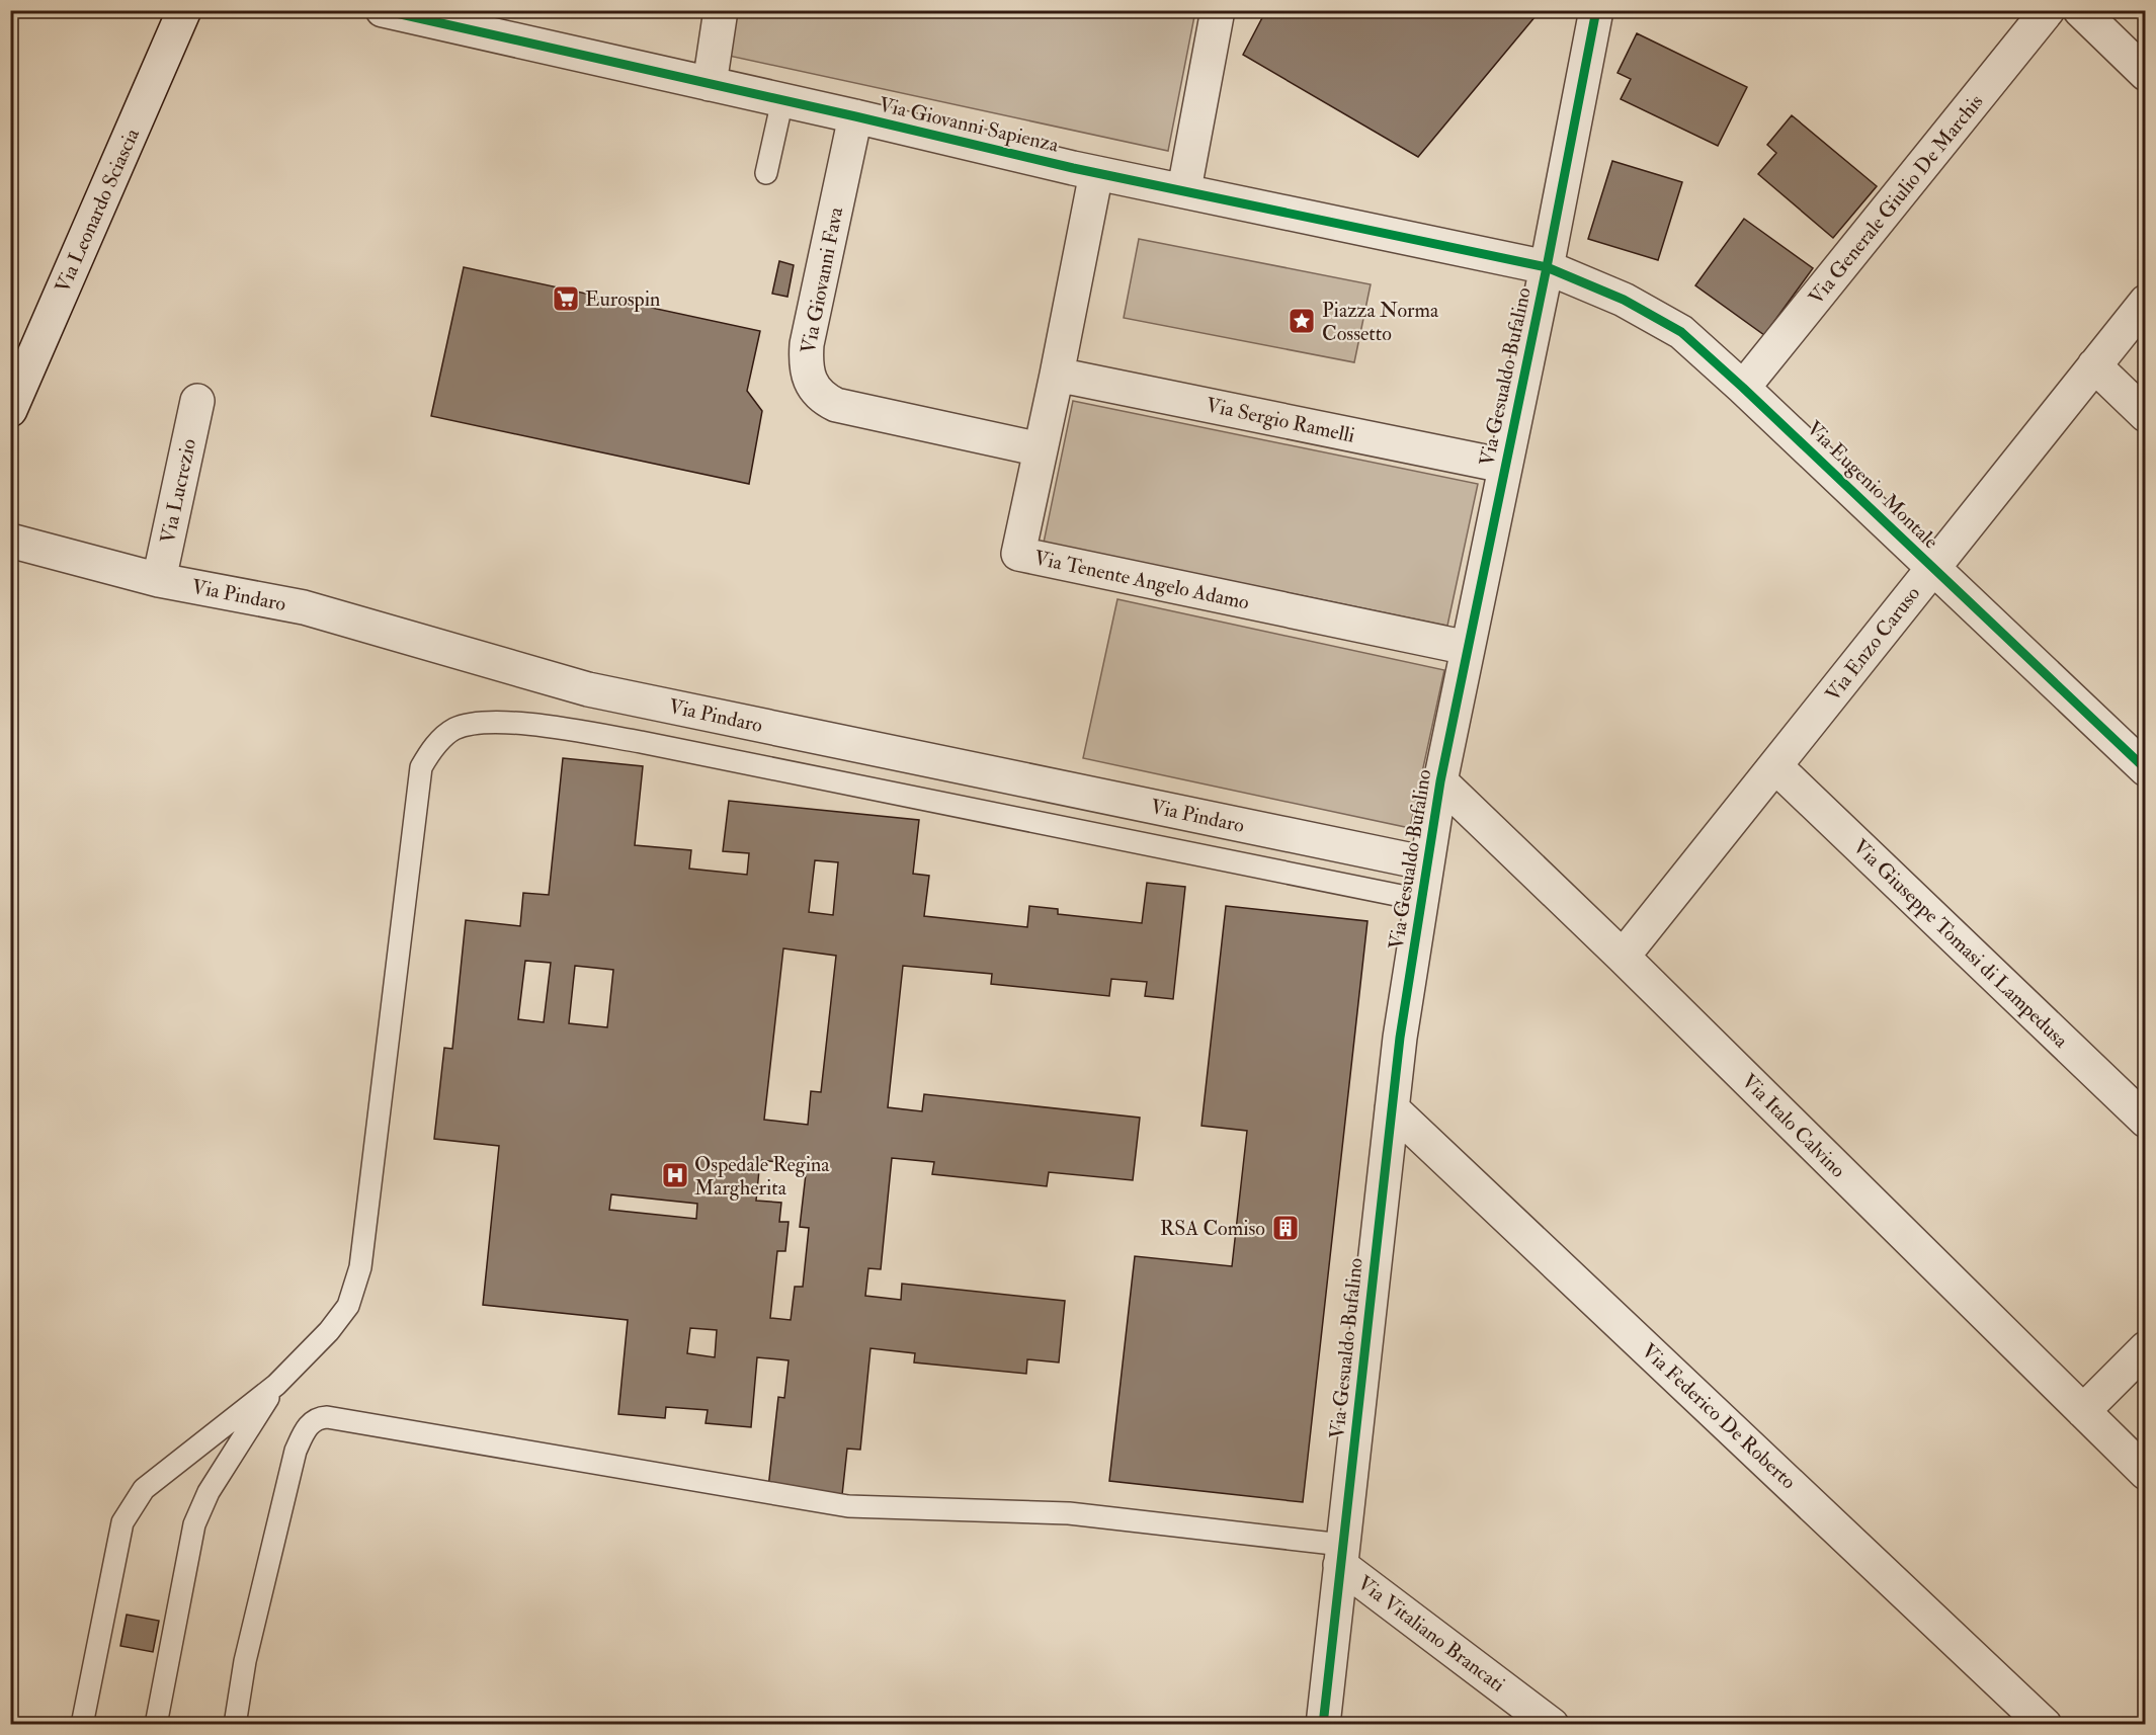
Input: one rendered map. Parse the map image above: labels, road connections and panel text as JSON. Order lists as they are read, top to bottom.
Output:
{
  "streets": {
    "street": [
      "Via Giovanni Sapienza",
      "Via Generale Giulio De Marchis",
      "Via Leonardo Sciascia",
      "Via Giovanni Fava",
      "Via Gesualdo Bufalino",
      "Via Sergio Ramelli",
      "Via Eugenio Montale",
      "Via Lucrezio",
      "Via Tenente Angelo Adamo",
      "Via Pindaro",
      "Via Enzo Caruso",
      "Via Giuseppe Tomasi di Lampedusa",
      "Via Italo Calvino",
      "Via Federico De Roberto",
      "Via Vitaliano Brancati"
    ]
  },
  "crossings": [
    ["Via Giovanni Sapienza", "Via Giovanni Fava"],
    ["Via Giovanni Sapienza", "Via Gesualdo Bufalino"],
    ["Via Giovanni Sapienza", "Via Eugenio Montale"],
    ["Via Giovanni Sapienza", "Via Tenente Angelo Adamo"],
    ["Via Generale Giulio De Marchis", "Via Eugenio Montale"],
    ["Via Giovanni Fava", "Via Tenente Angelo Adamo"],
    ["Via Gesualdo Bufalino", "Via Sergio Ramelli"],
    ["Via Gesualdo Bufalino", "Via Eugenio Montale"],
    ["Via Gesualdo Bufalino", "Via Tenente Angelo Adamo"],
    ["Via Gesualdo Bufalino", "Via Pindaro"],
    ["Via Gesualdo Bufalino", "Via Italo Calvino"],
    ["Via Gesualdo Bufalino", "Via Federico De Roberto"],
    ["Via Gesualdo Bufalino", "Via Vitaliano Brancati"],
    ["Via Sergio Ramelli", "Via Tenente Angelo Adamo"],
    ["Via Eugenio Montale", "Via Enzo Caruso"],
    ["Via Lucrezio", "Via Pindaro"],
    ["Via Enzo Caruso", "Via Giuseppe Tomasi di Lampedusa"],
    ["Via Enzo Caruso", "Via Italo Calvino"]
  ],
  "places": {
    "supermarket": ["Eurospin"],
    "place": ["Piazza Norma Cossetto"],
    "hospital": ["Ospedale Regina Margherita"],
    "building": ["RSA Comiso"]
  }
}
